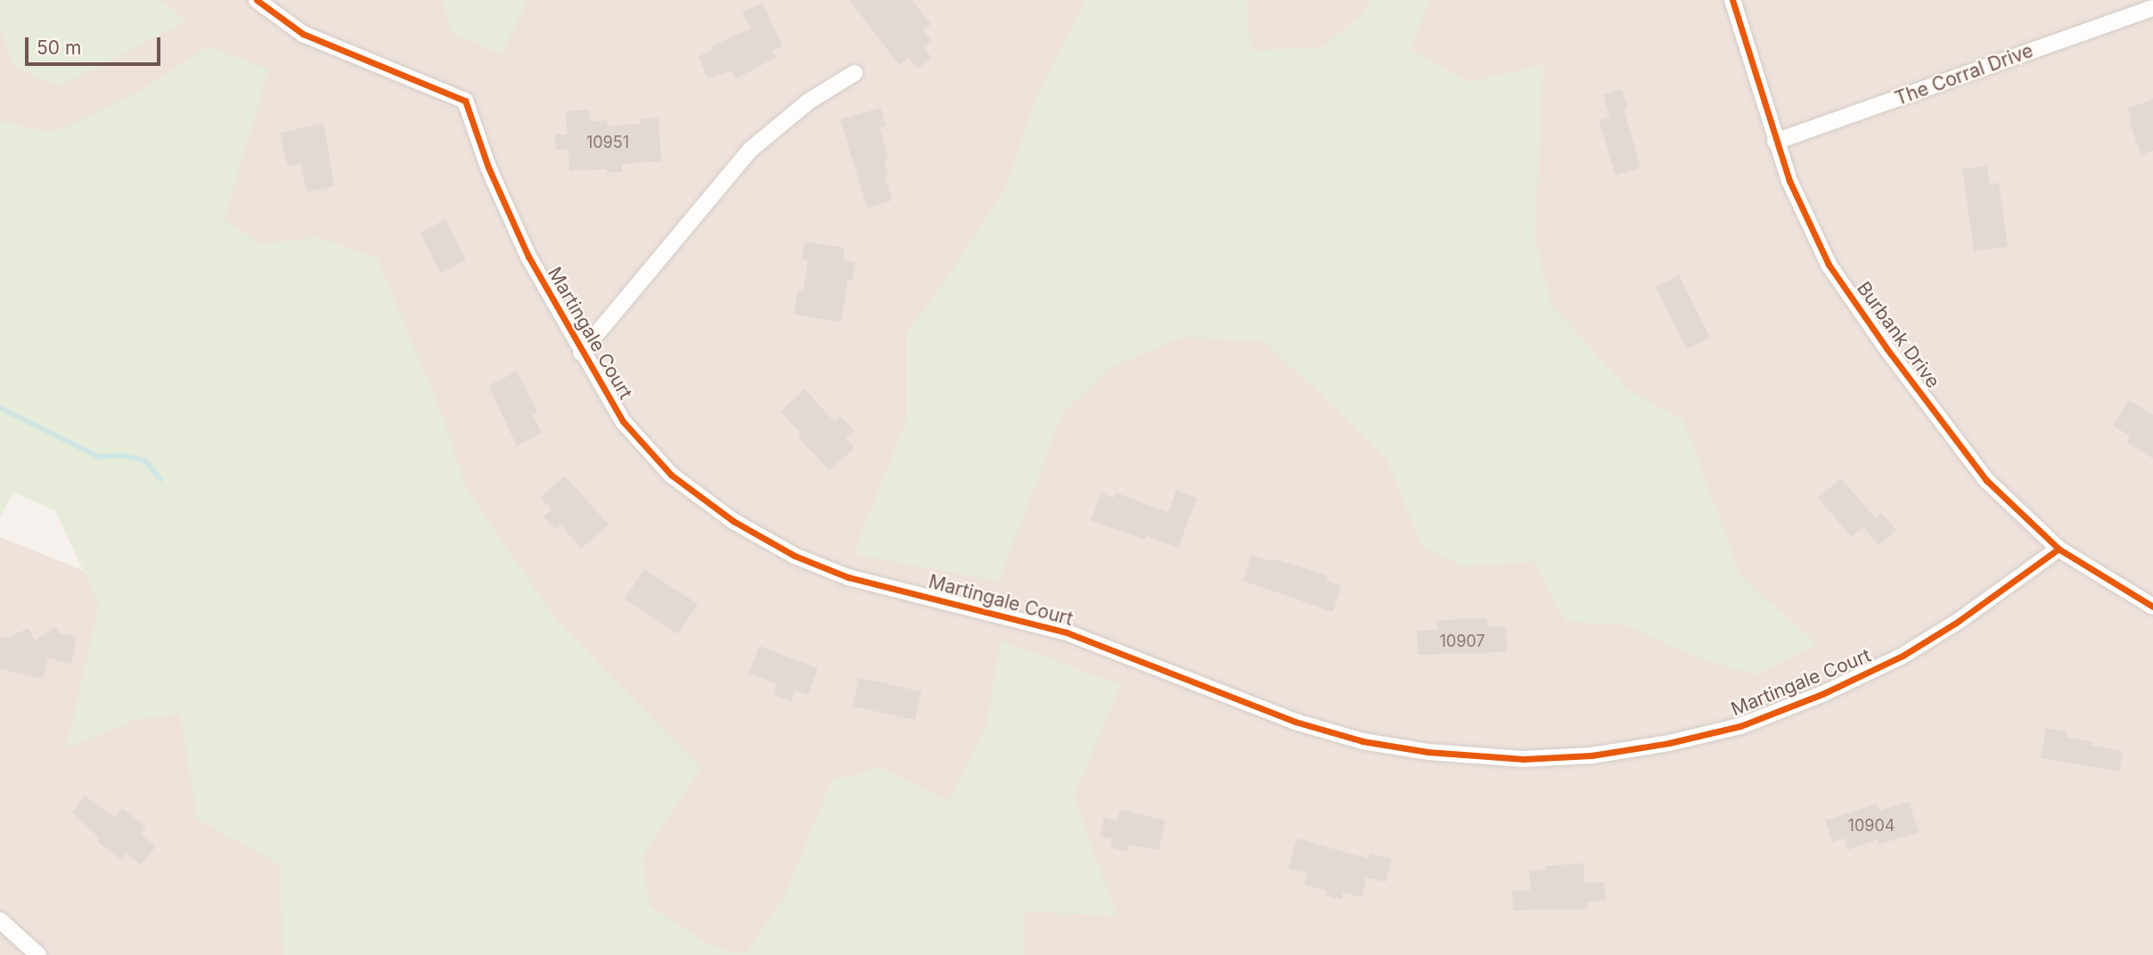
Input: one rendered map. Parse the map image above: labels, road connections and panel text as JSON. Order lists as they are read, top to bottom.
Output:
{
  "streets": {
    "street": ["The Corral Drive", "Martingale Court", "Burbank Drive"]
  },
  "crossings": [
    ["The Corral Drive", "Burbank Drive"],
    ["Martingale Court", "Burbank Drive"]
  ],
  "house_numbers": ["10951", "10907", "10904"],
  "scale_bar": "50 m"
}
